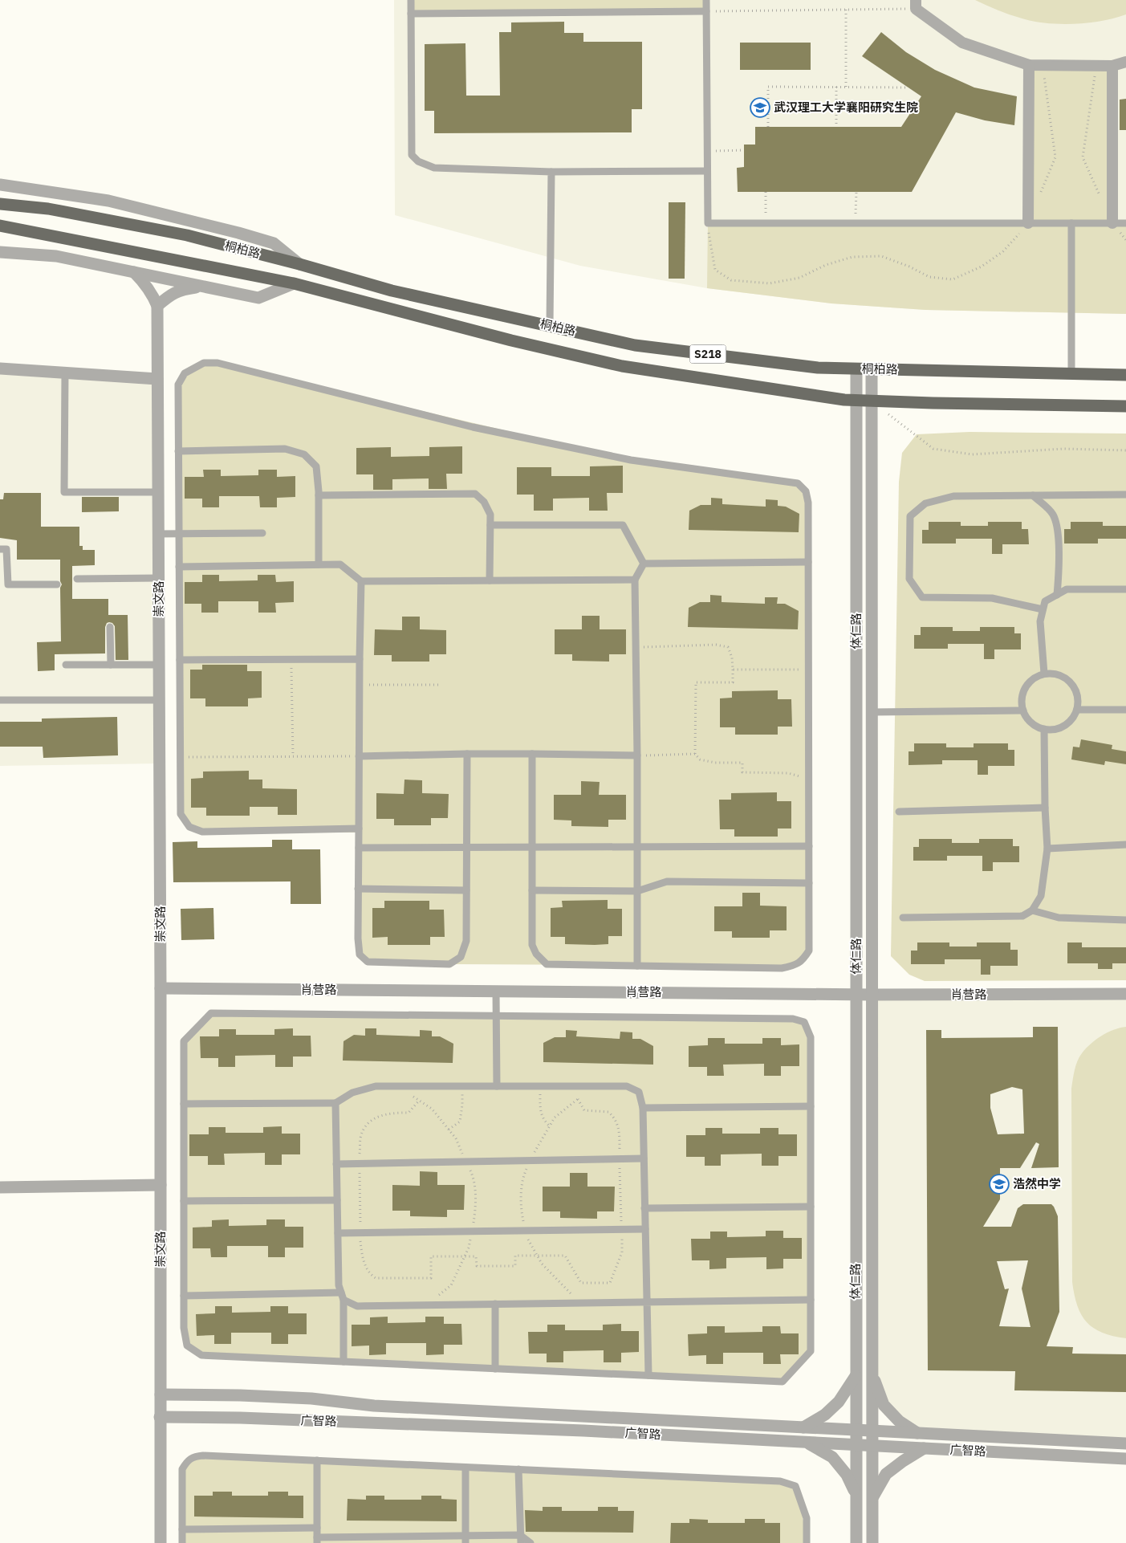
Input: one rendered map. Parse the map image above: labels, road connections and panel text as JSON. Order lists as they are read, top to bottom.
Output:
{
  "streets": {
    "main road": ["桐柏路", "S218"],
    "street": [
      "崇文路",
      "体仁路",
      "肖营路",
      "广智路"
    ]
  },
  "crossings": [
    ["桐柏路", "体仁路"],
    ["崇文路", "肖营路"],
    ["崇文路", "广智路"],
    ["体仁路", "肖营路"],
    ["体仁路", "广智路"]
  ],
  "places": {
    "school or university": ["武汉理工大学襄阳研究生院", "浩然中学"]
  }
}
